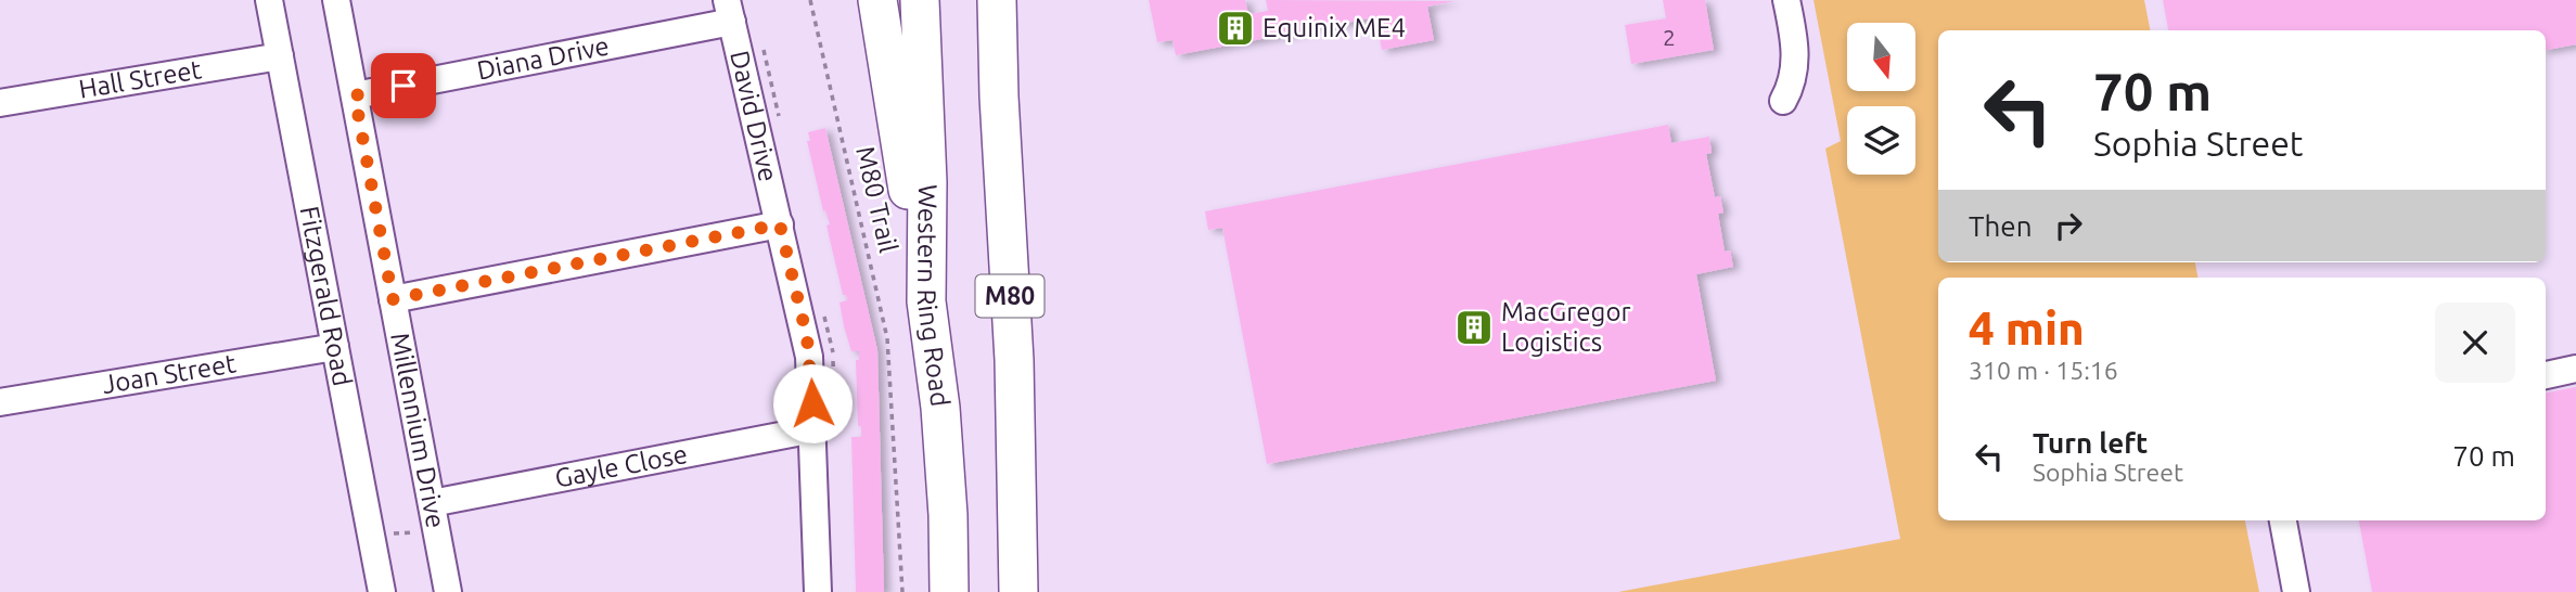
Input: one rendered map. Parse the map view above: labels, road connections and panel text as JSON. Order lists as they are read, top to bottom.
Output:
{
  "streets": {
    "highway": ["Western Ring Road", "M80"],
    "street": [
      "Diana Drive",
      "Hall Street",
      "David Drive",
      "Fitzgerald Road",
      "Joan Street",
      "Millennium Drive",
      "Gayle Close"
    ],
    "path": ["M80 Trail"]
  },
  "crossings": [
    ["Diana Drive", "David Drive"],
    ["Diana Drive", "Millennium Drive"],
    ["Hall Street", "Fitzgerald Road"],
    ["David Drive", "Gayle Close"],
    ["Fitzgerald Road", "Joan Street"],
    ["Millennium Drive", "Gayle Close"]
  ],
  "places": {
    "building": ["Equinix ME4", "MacGregor Logistics"]
  },
  "house_numbers": ["2"],
  "north": "bottom",
  "page": {
    "turn": ["70 m", "Sophia Street"],
    "then": "Then",
    "heading": ["4 min", "310 m · 15:16"],
    "list": [
      {
        "name": "Turn left",
        "note": "Sophia Street",
        "value": "70 m"
      }
    ]
  }
}
